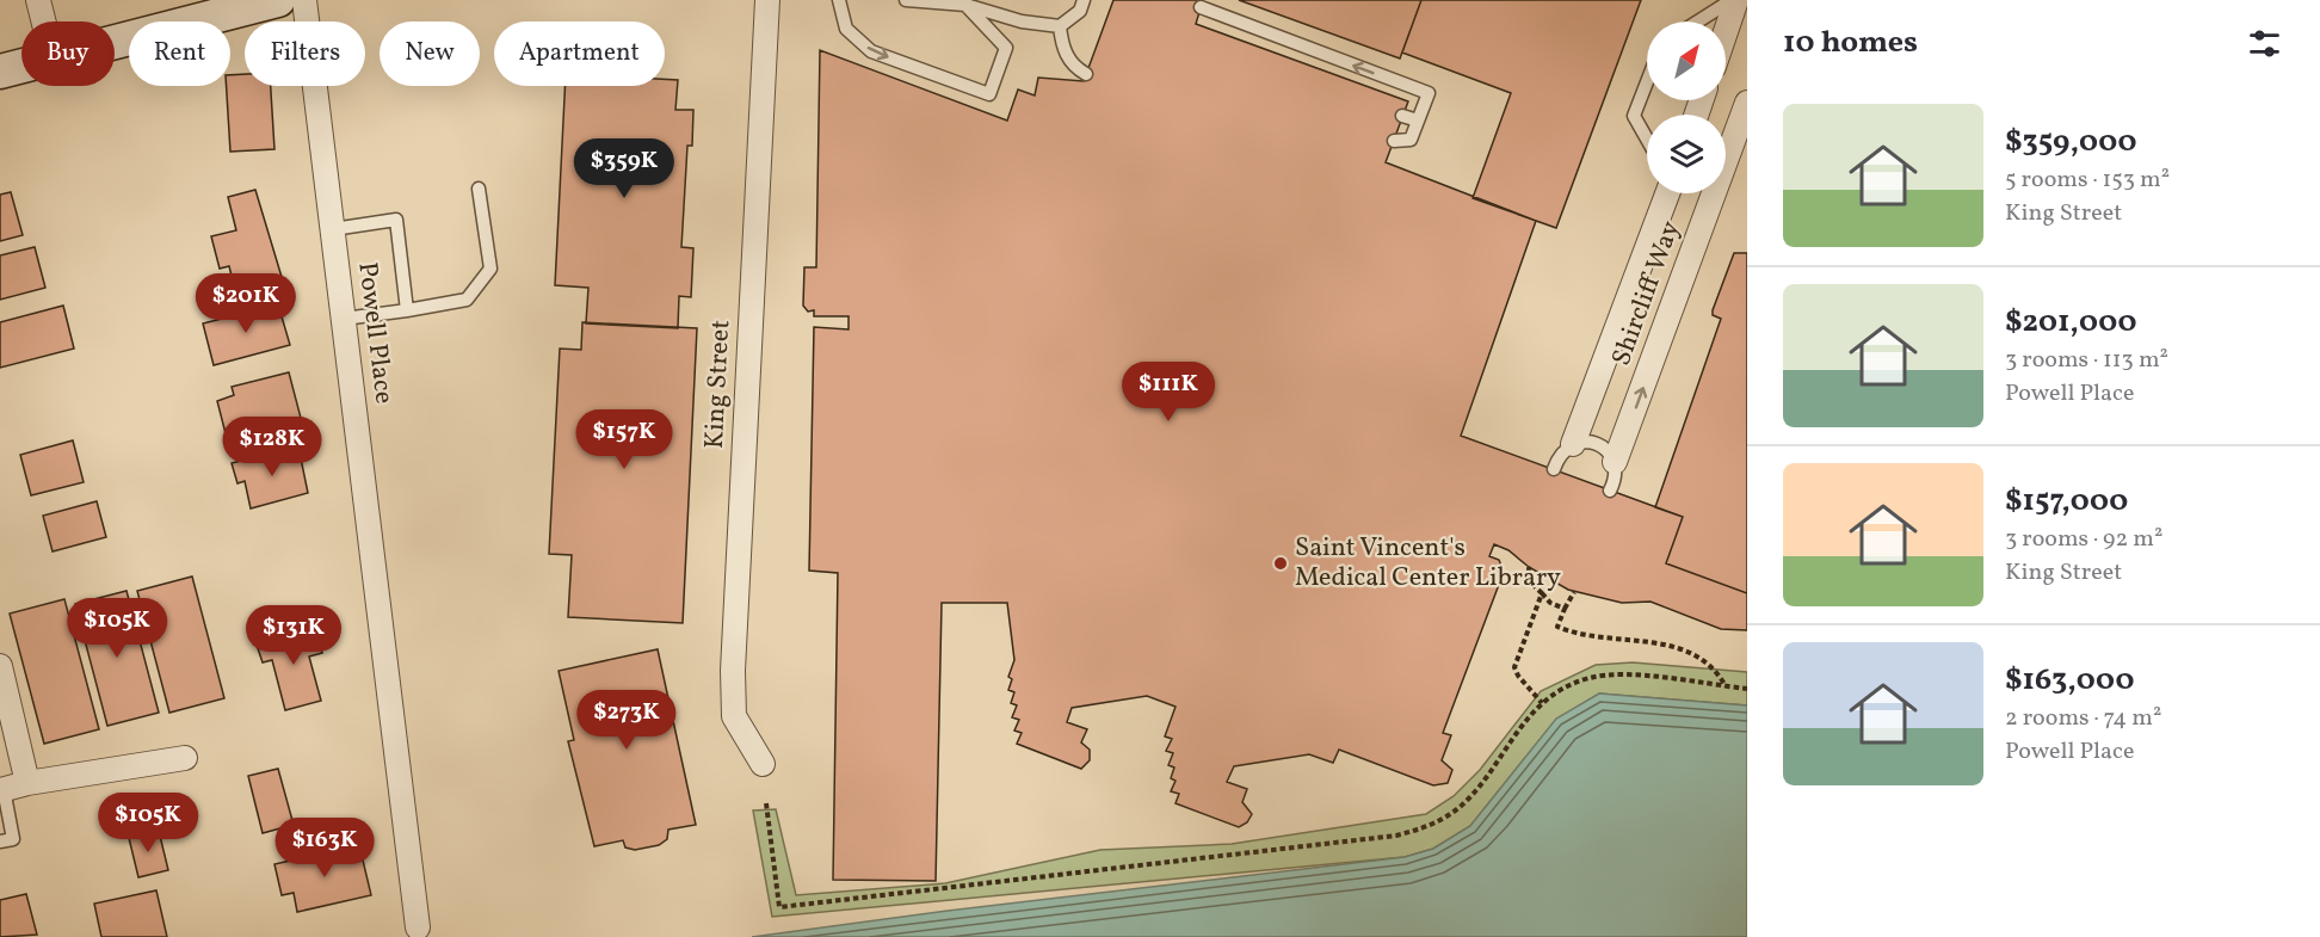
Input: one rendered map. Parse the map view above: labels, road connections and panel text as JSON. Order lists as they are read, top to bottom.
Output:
{
  "streets": {
    "street": ["Shircliff Way", "Powell Place", "King Street"]
  },
  "places": ["Saint Vincent's Medical Center Library"],
  "north": "top right",
  "page": {
    "heading": "10 homes",
    "chip": [
      "Buy",
      "Rent",
      "Filters",
      "New",
      "Apartment"
    ],
    "list": [
      {
        "name": "$359,000",
        "note": "5 rooms · 153 m² · King Street"
      },
      {
        "name": "$201,000",
        "note": "3 rooms · 113 m² · Powell Place"
      },
      {
        "name": "$157,000",
        "note": "3 rooms · 92 m² · King Street"
      },
      {
        "name": "$163,000",
        "note": "2 rooms · 74 m² · Powell Place"
      }
    ],
    "price": [
      "$359K",
      "$201K",
      "$111K",
      "$157K",
      "$128K",
      "$105K",
      "$131K",
      "$273K",
      "$105K",
      "$163K"
    ]
  }
}
